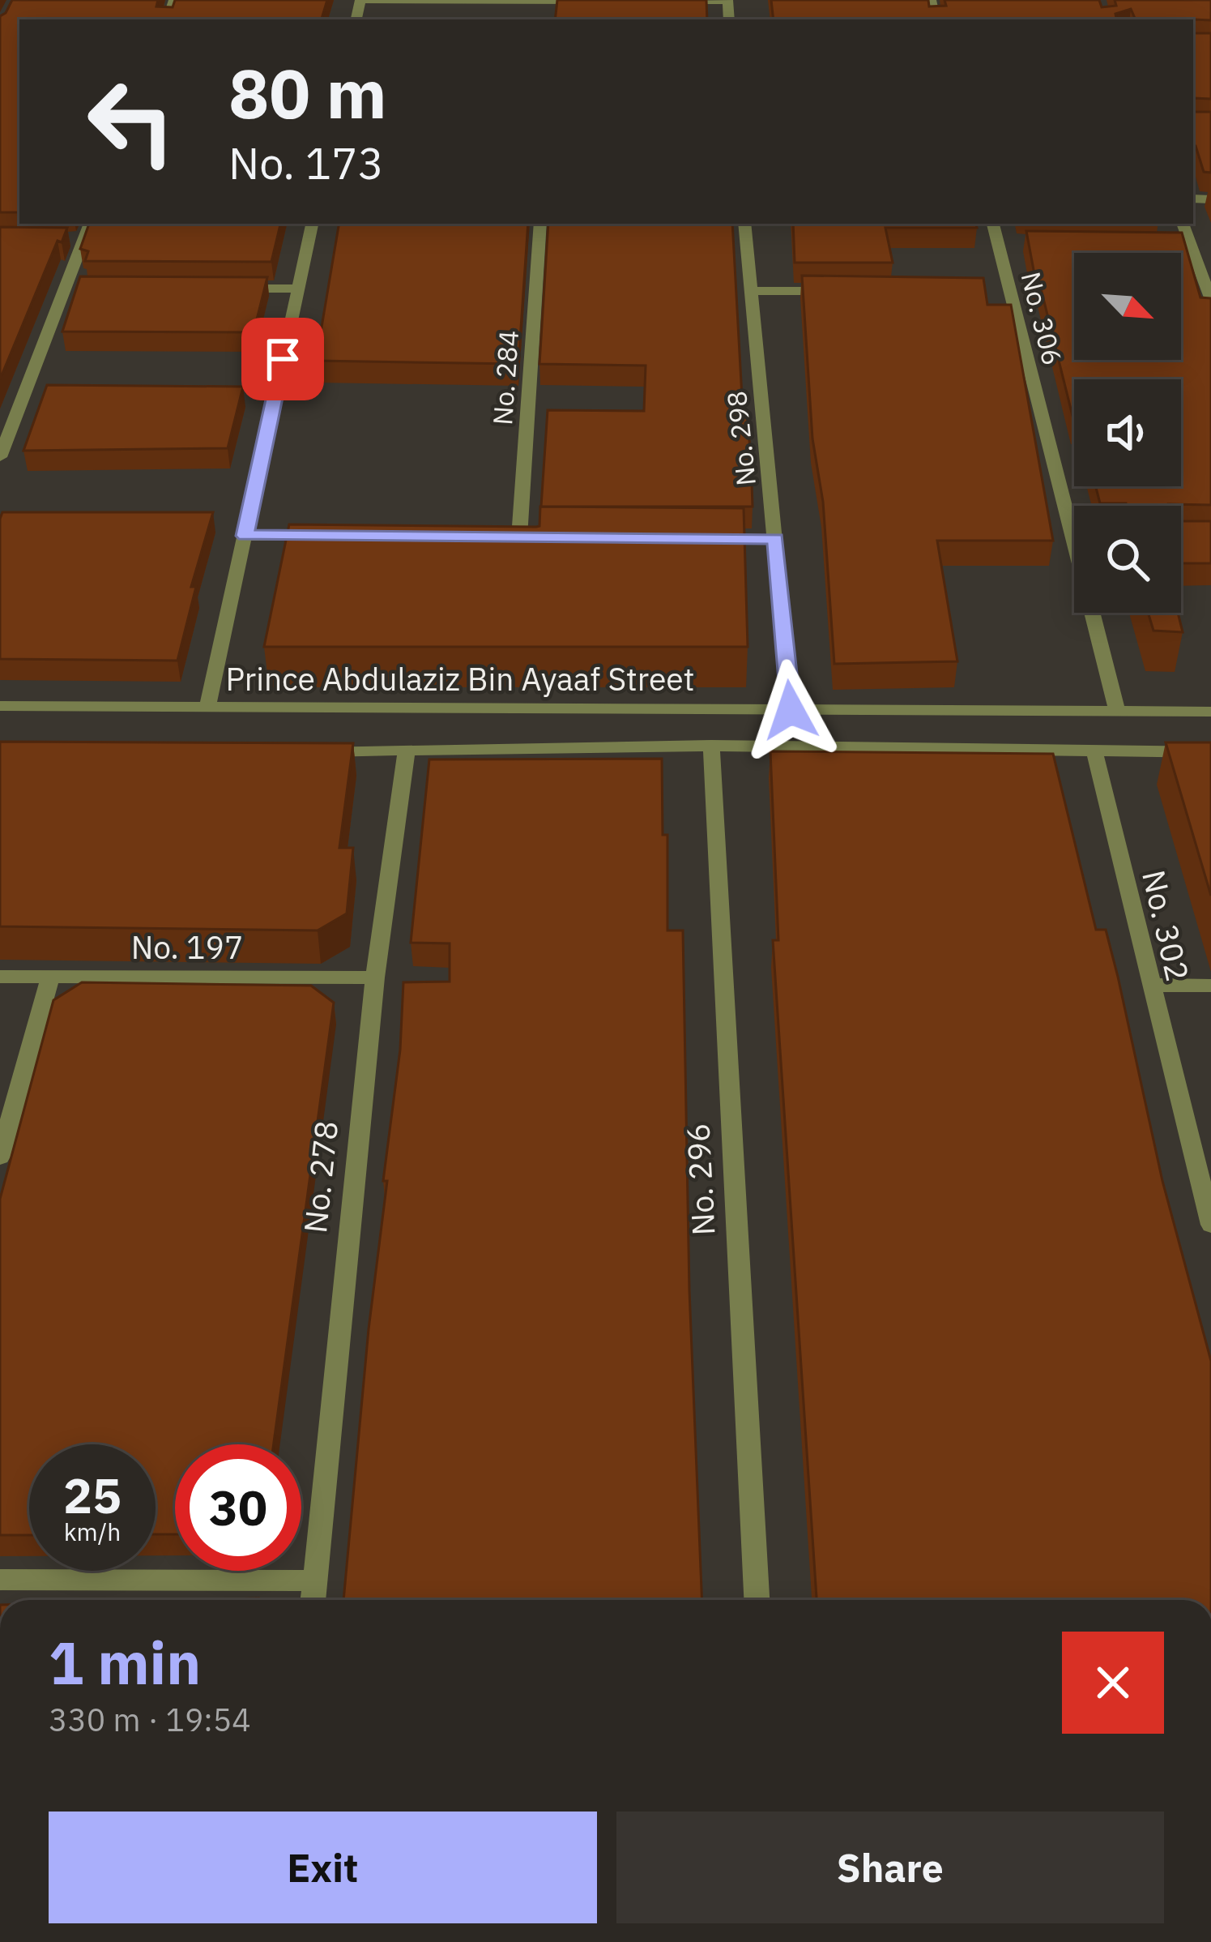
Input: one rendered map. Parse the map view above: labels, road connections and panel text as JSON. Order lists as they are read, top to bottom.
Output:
{
  "streets": {
    "street": [
      "No. 306",
      "No. 284",
      "No. 298",
      "Prince Abdulaziz Bin Ayaaf Street",
      "No. 302",
      "No. 197",
      "No. 278",
      "No. 296"
    ]
  },
  "crossings": [
    ["No. 306", "Prince Abdulaziz Bin Ayaaf Street"],
    ["No. 298", "Prince Abdulaziz Bin Ayaaf Street"],
    ["No. 197", "No. 278"]
  ],
  "north": "bottom right",
  "page": {
    "turn": ["80 m", "No. 173"],
    "speed": "25 km/h",
    "limit": "30",
    "heading": ["1 min", "330 m · 19:54"],
    "buttons": ["Exit", "Share"]
  }
}
